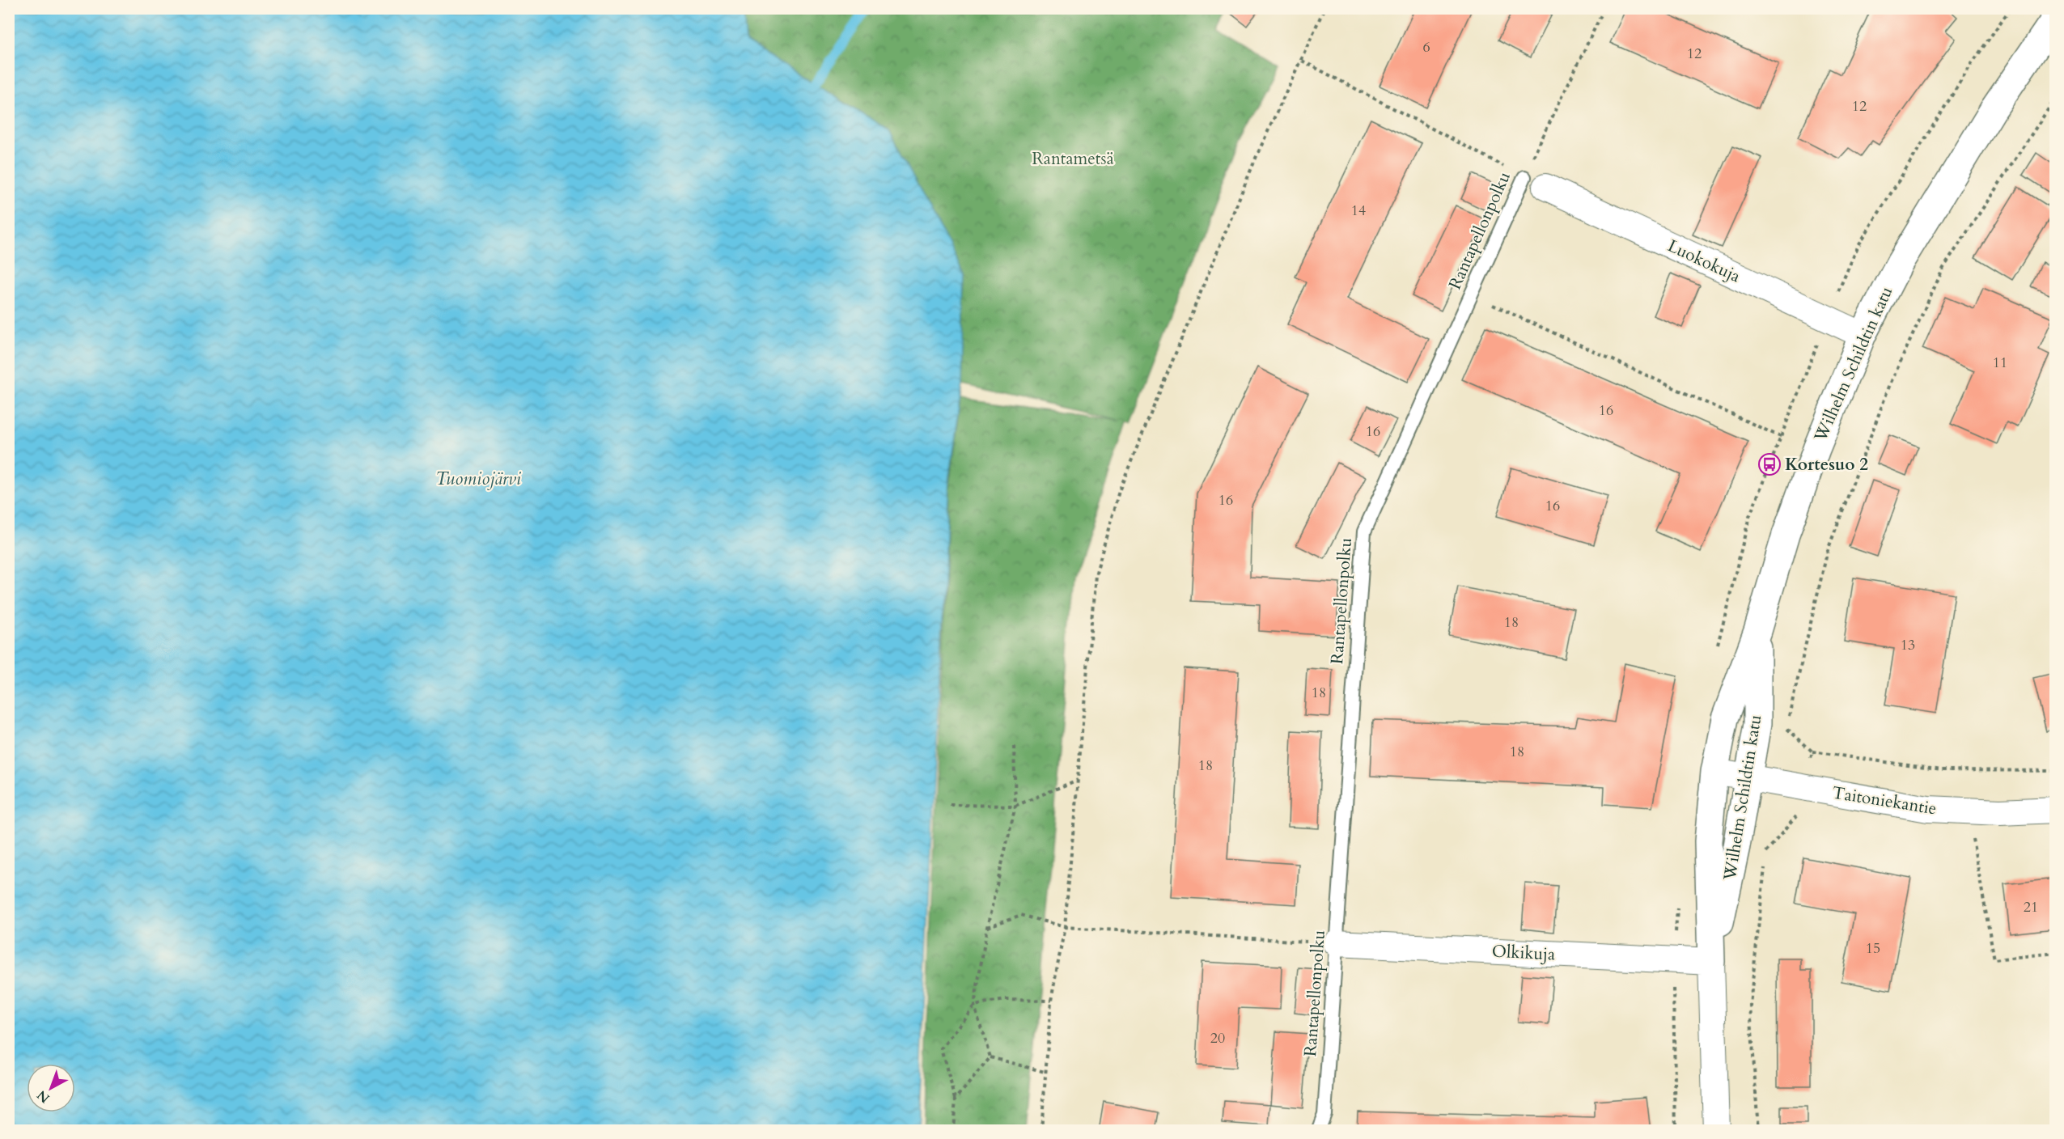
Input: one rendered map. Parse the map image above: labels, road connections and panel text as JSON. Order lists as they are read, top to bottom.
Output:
{
  "streets": {
    "street": [
      "Luokokuja",
      "Wilhelm Schildtin katu",
      "Taitoniekantie",
      "Olkikuja"
    ],
    "lane": ["Rantapellonpolku"]
  },
  "crossings": [
    ["Rantapellonpolku", "Luokokuja"],
    ["Rantapellonpolku", "Olkikuja"],
    ["Luokokuja", "Wilhelm Schildtin katu"],
    ["Wilhelm Schildtin katu", "Taitoniekantie"],
    ["Wilhelm Schildtin katu", "Olkikuja"]
  ],
  "water": ["Tuomiojärvi"],
  "parks": ["Rantametsä"],
  "places": {
    "bus stop": ["Kortesuo 2"]
  },
  "house_numbers": [
    "6",
    "12",
    "12",
    "14",
    "11",
    "16",
    "16",
    "16",
    "16",
    "18",
    "13",
    "18",
    "18",
    "18",
    "21",
    "15",
    "20"
  ],
  "north": "bottom left"
}
